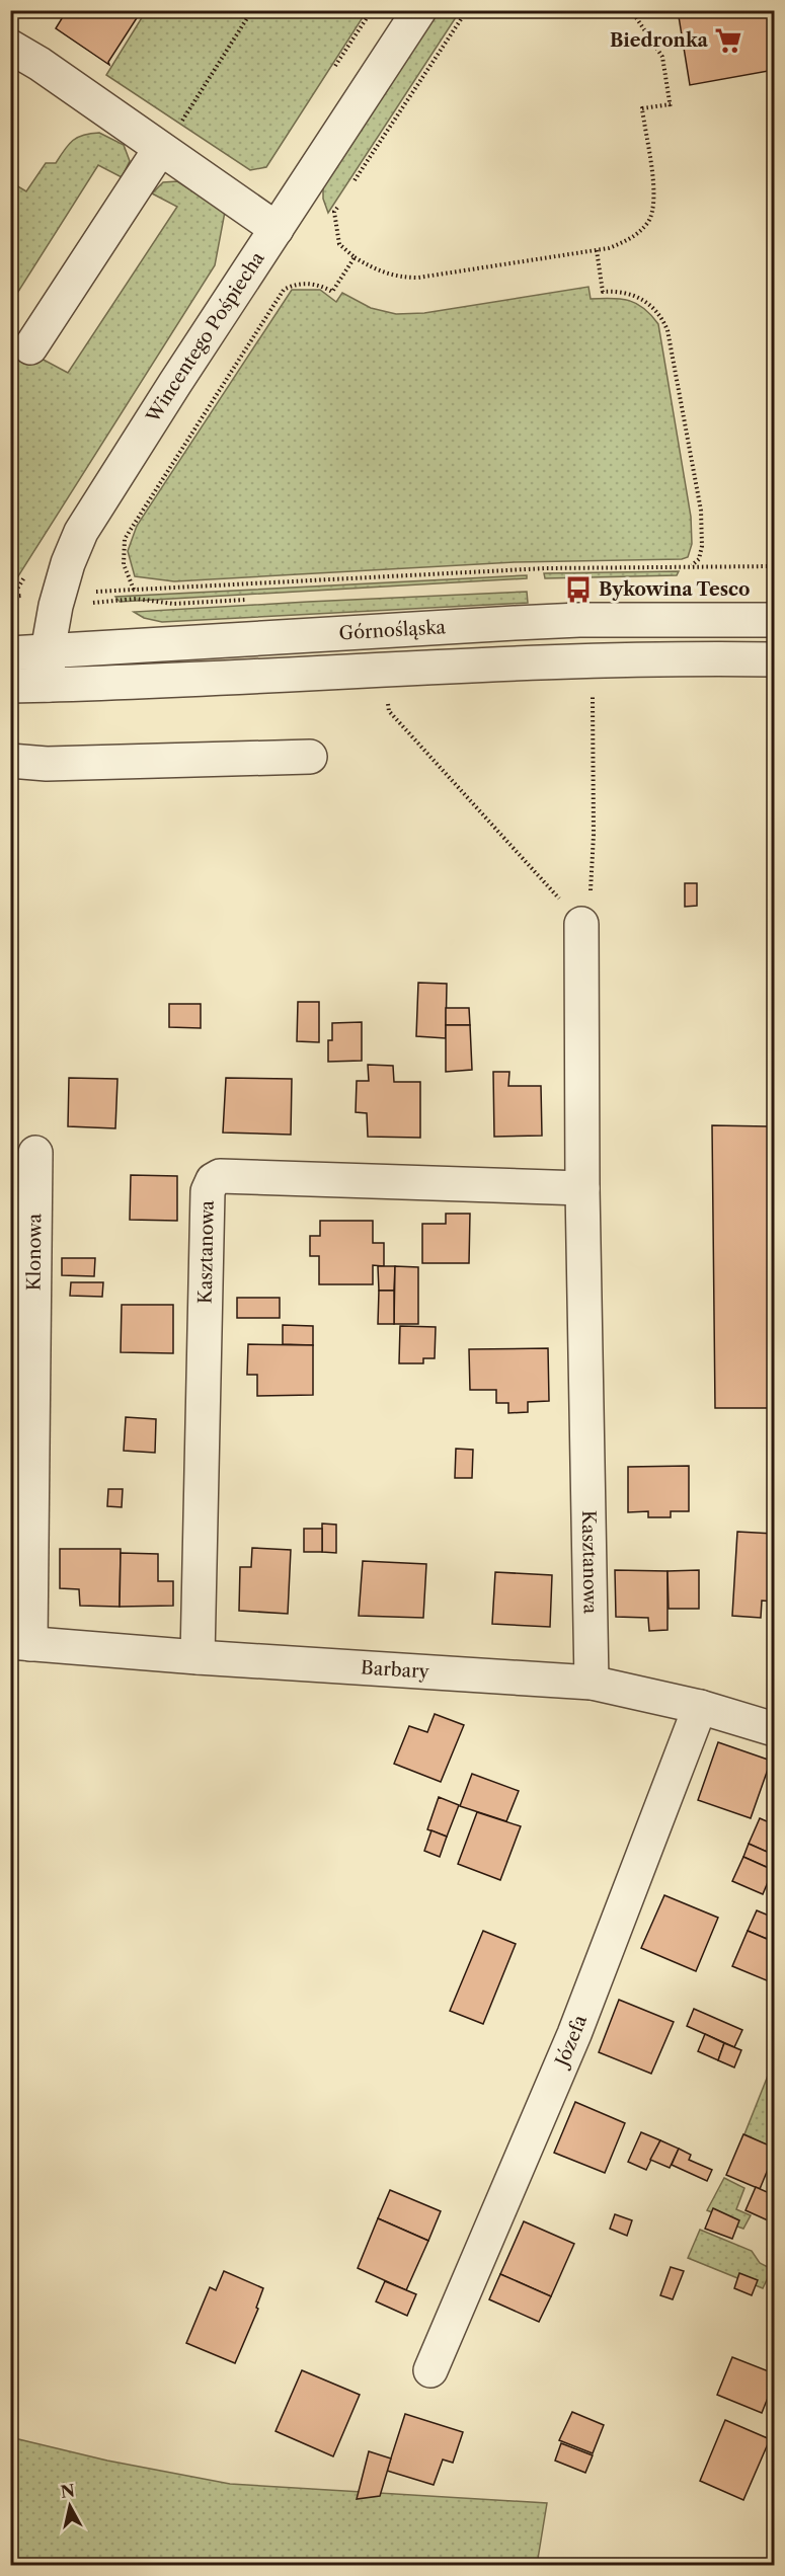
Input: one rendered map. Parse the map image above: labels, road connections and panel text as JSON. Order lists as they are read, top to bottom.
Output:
{
  "streets": {
    "street": [
      "Wincentego Pośpiecha",
      "Górnośląska",
      "Kasztanowa",
      "Klonowa",
      "Barbary",
      "Józefa"
    ]
  },
  "crossings": [
    ["Wincentego Pośpiecha", "Górnośląska"],
    ["Kasztanowa", "Barbary"],
    ["Klonowa", "Barbary"],
    ["Barbary", "Józefa"]
  ],
  "places": {
    "supermarket": ["Biedronka"],
    "bus stop": ["Bykowina Tesco"]
  },
  "north": "top"
}
